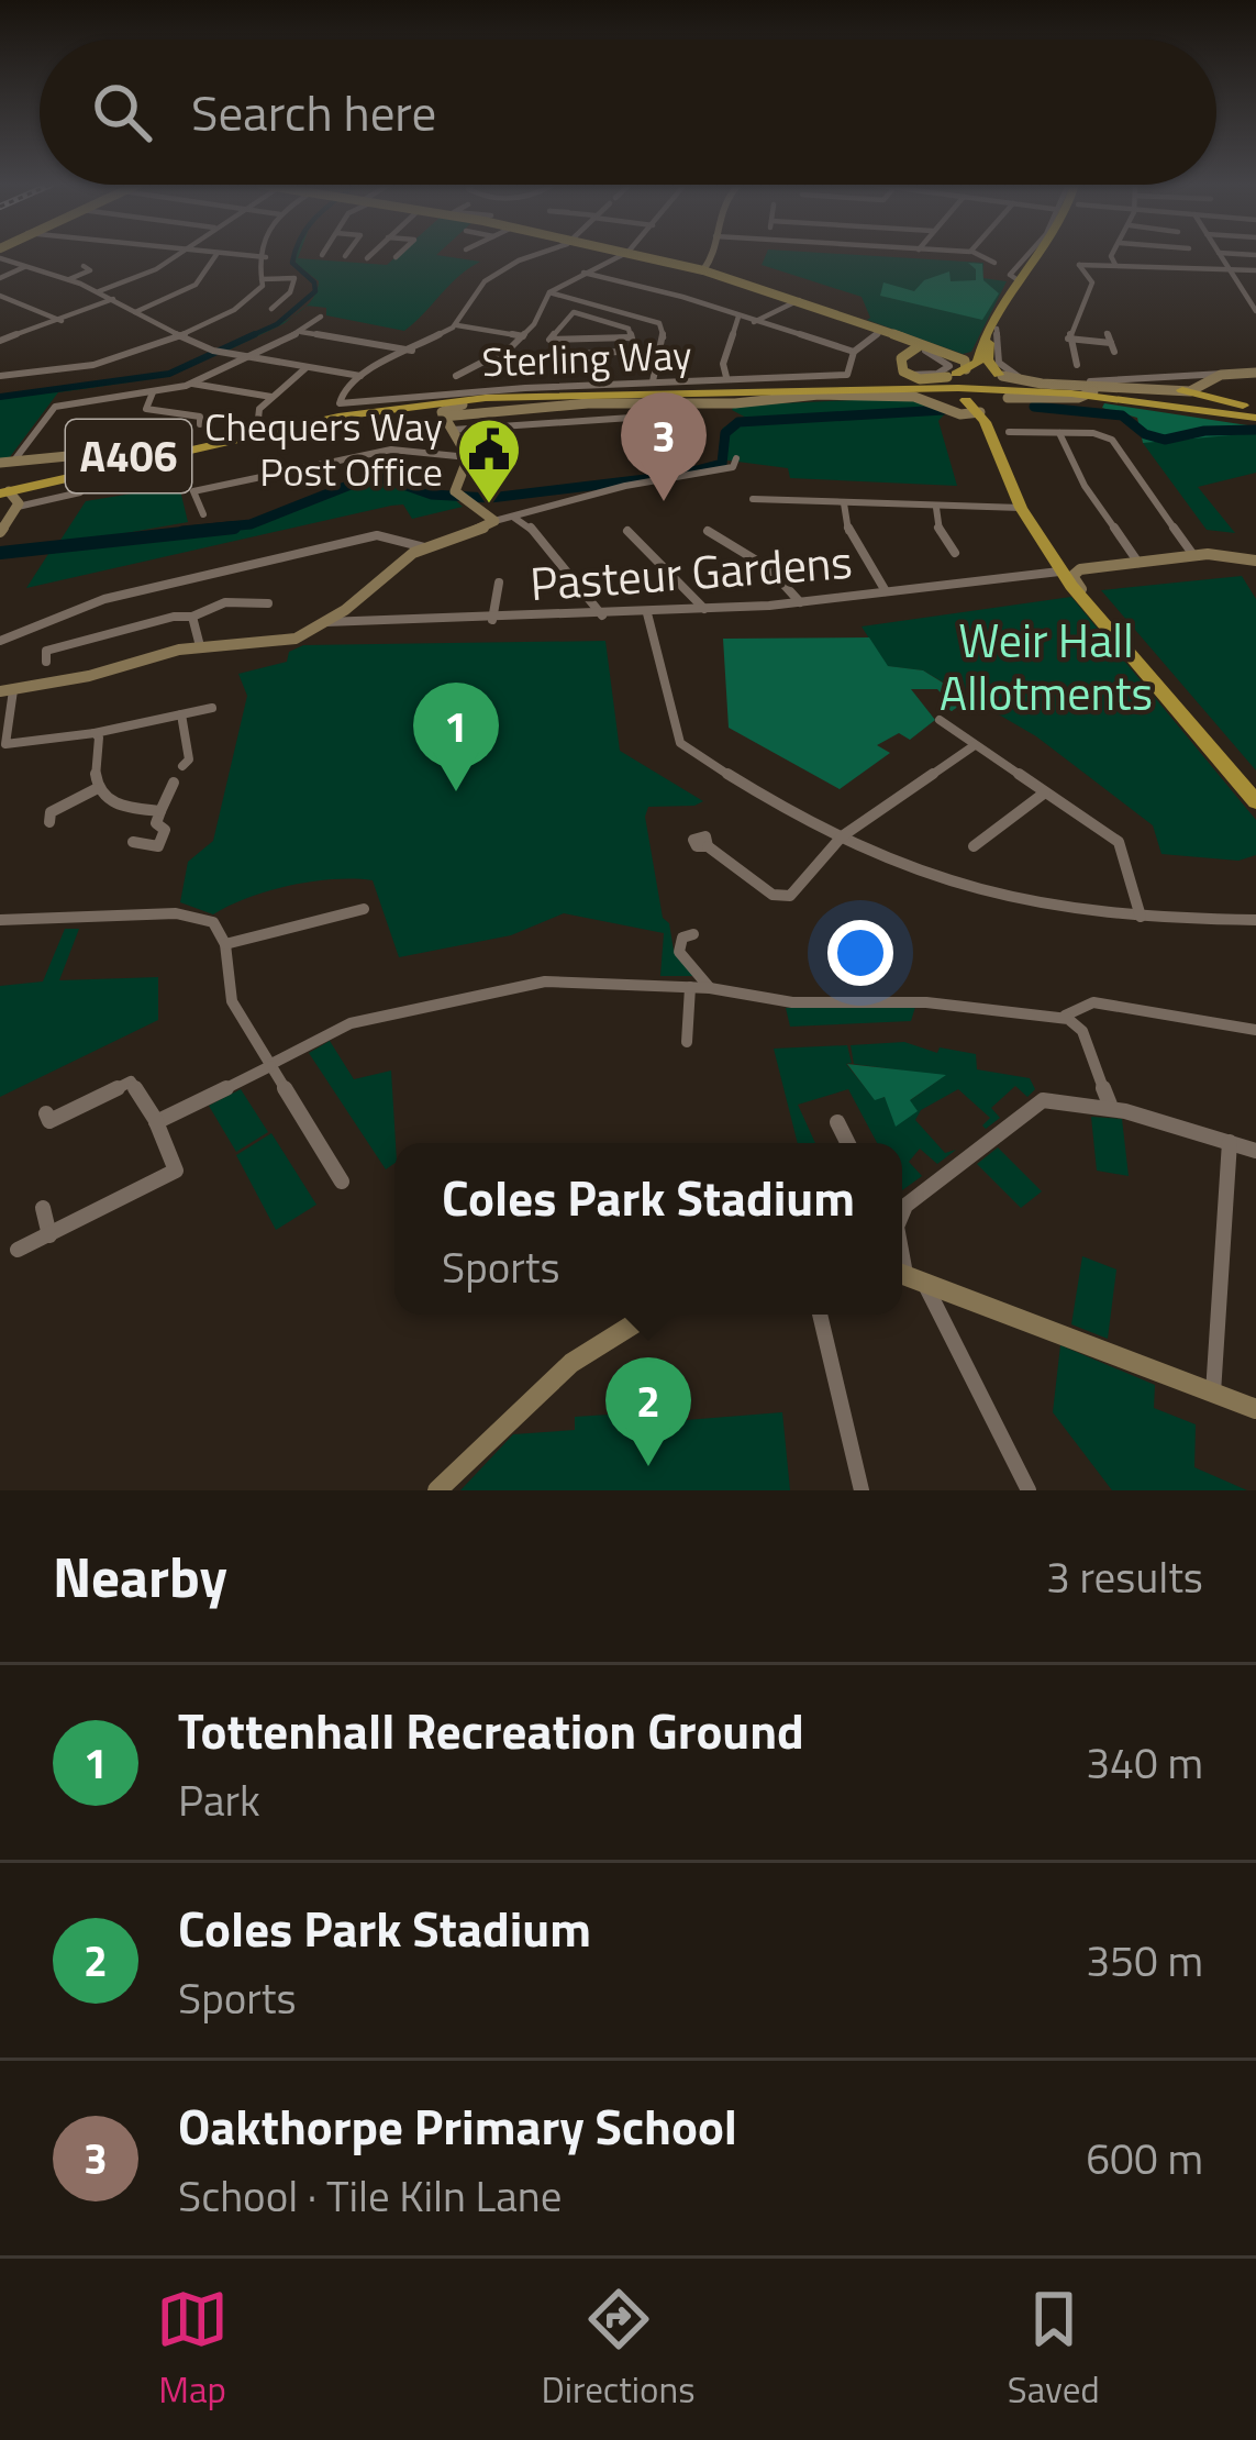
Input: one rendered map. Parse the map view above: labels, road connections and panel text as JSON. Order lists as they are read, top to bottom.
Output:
{
  "streets": {
    "highway": ["Sterling Way", "A406"],
    "street": ["Pasteur Gardens"]
  },
  "crossings": [
    ["Sterling Way", "A406"]
  ],
  "parks": ["Weir Hall Allotments"],
  "places": {
    "public building": ["Chequers Way Post Office"]
  },
  "page": {
    "search": "Search here",
    "pins": ["3", "1", "2"],
    "popup": ["Coles Park Stadium", "Sports"],
    "heading": ["Nearby", "3 results"],
    "list": [
      {
        "mark": "1",
        "name": "Tottenhall Recreation Ground",
        "note": "Park",
        "value": "340 m"
      },
      {
        "mark": "2",
        "name": "Coles Park Stadium",
        "note": "Sports",
        "value": "350 m"
      },
      {
        "mark": "3",
        "name": "Oakthorpe Primary School",
        "note": "School · Tile Kiln Lane",
        "value": "600 m"
      }
    ],
    "nav": ["Map", "Directions", "Saved"]
  }
}
